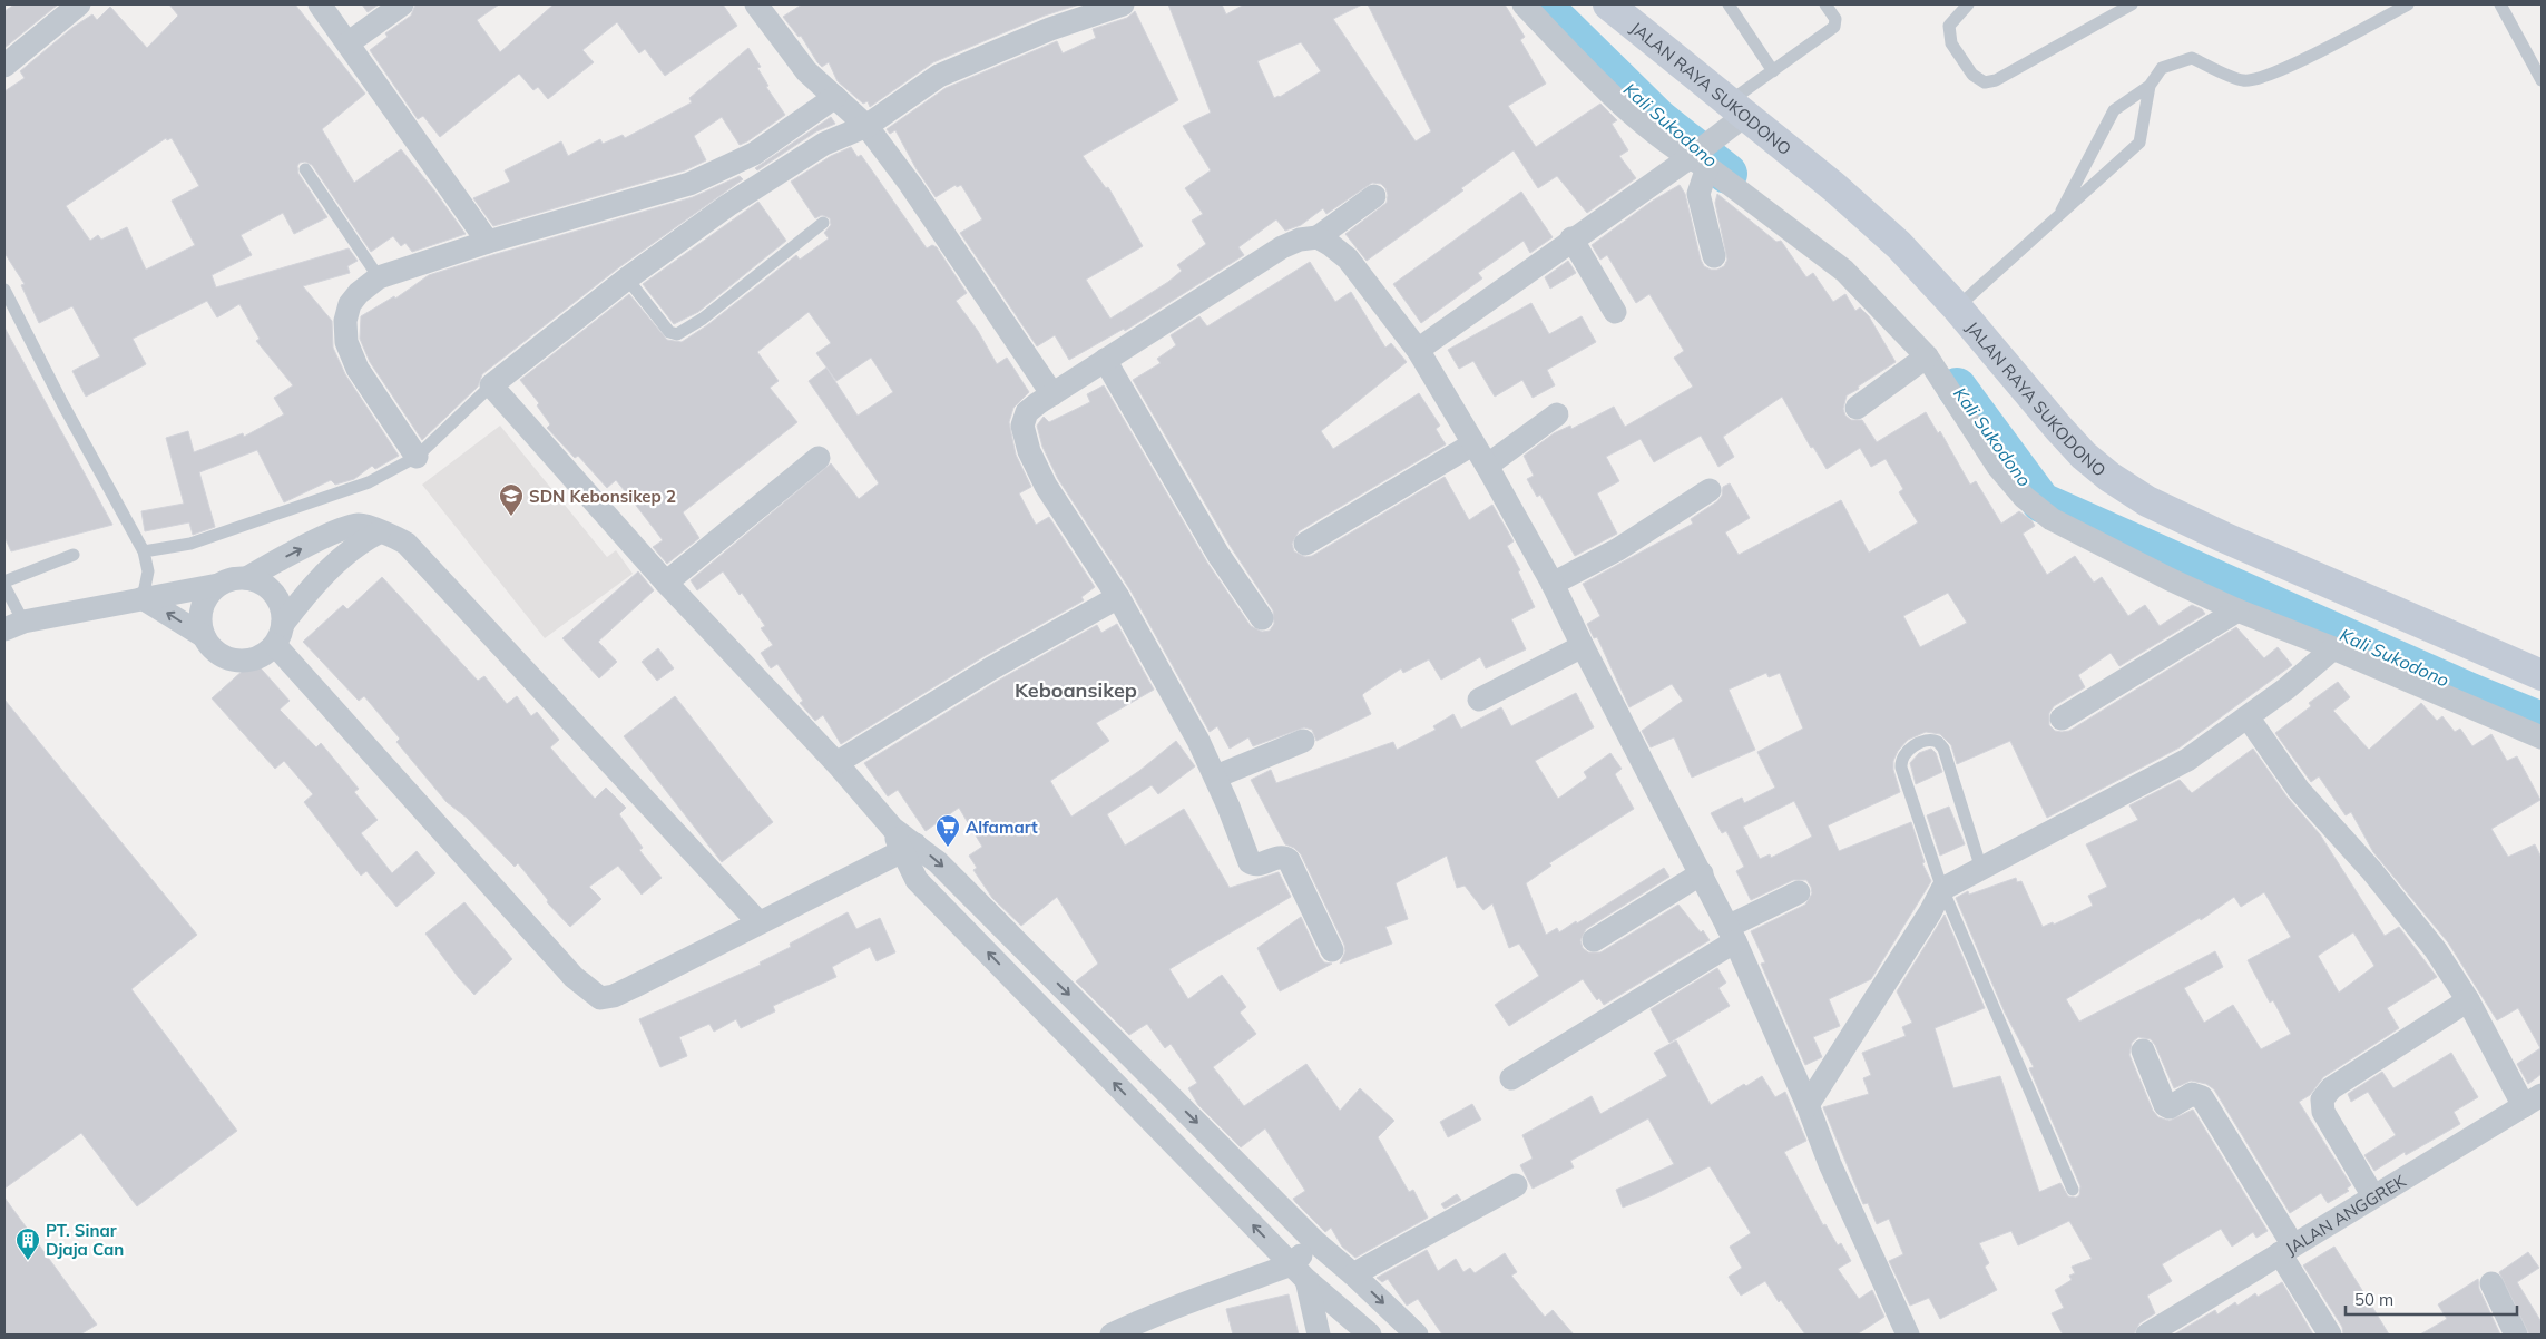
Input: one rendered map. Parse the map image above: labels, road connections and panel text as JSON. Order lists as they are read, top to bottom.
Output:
{
  "streets": {
    "main road": ["JALAN RAYA SUKODONO"],
    "street": ["JALAN ANGGREK"]
  },
  "districts": ["Keboansikep"],
  "water": ["Kali Sukodono"],
  "places": {
    "school or university": ["SDN Kebonsikep 2"],
    "supermarket": ["Alfamart"],
    "building": ["PT. Sinar Djaja Can"]
  },
  "scale_bar": "50 m"
}
